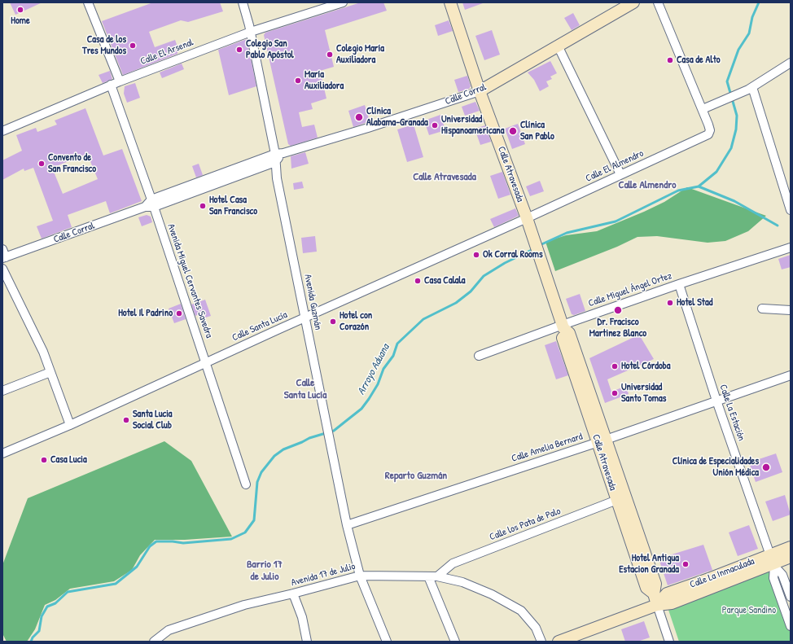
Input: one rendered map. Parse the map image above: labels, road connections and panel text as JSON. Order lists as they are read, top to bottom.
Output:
{
  "streets": {
    "street": [
      "Calle El Arsenal",
      "Calle Corral",
      "Calle El Almendro",
      "Calle Atravesada",
      "Avenida Miguel Cervantes Savedra",
      "Calle Miguel Ángel Ortez",
      "Avenida Guzmán",
      "Calle Santa Lucía",
      "Calle La Estación",
      "Calle Amelia Bernard",
      "Calle los Pata de Palo",
      "Calle La Inmaculada",
      "Avenida 17 de Julio"
    ]
  },
  "crossings": [
    ["Calle El Arsenal", "Avenida Miguel Cervantes Savedra"],
    ["Calle El Arsenal", "Avenida Guzmán"],
    ["Calle Corral", "Calle Atravesada"],
    ["Calle Corral", "Avenida Miguel Cervantes Savedra"],
    ["Calle Corral", "Avenida Guzmán"],
    ["Calle El Almendro", "Calle Atravesada"],
    ["Calle El Almendro", "Calle Santa Lucía"],
    ["Calle Atravesada", "Calle Miguel Ángel Ortez"],
    ["Calle Atravesada", "Calle Santa Lucía"],
    ["Calle Atravesada", "Calle Amelia Bernard"],
    ["Calle Atravesada", "Calle los Pata de Palo"],
    ["Calle Atravesada", "Calle La Inmaculada"],
    ["Avenida Miguel Cervantes Savedra", "Calle Santa Lucía"],
    ["Calle Miguel Ángel Ortez", "Calle La Estación"],
    ["Avenida Guzmán", "Calle Santa Lucía"],
    ["Avenida Guzmán", "Calle Amelia Bernard"],
    ["Avenida Guzmán", "Avenida 17 de Julio"],
    ["Calle La Estación", "Calle Amelia Bernard"],
    ["Calle La Estación", "Calle La Inmaculada"],
    ["Calle los Pata de Palo", "Avenida 17 de Julio"]
  ],
  "districts": [
    "Calle Atravesada",
    "Calle Almendro",
    "Calle Santa Lucía",
    "Reparto Guzmán",
    "Barrio 17 de Julio"
  ],
  "water": ["Arroyo Aduana"],
  "parks": ["Parque Sandino"],
  "places": [
    "Home",
    "Casa de los Tres Mundos",
    "Colegio San Pablo Apóstol",
    "Colegio María Auxiliadora",
    "Casa de Alto",
    "María Auxiliadora",
    "Clínica Alabama-Granada",
    "Universidad Hispanoamericana",
    "Clínica San Pablo",
    "Convento de San Francisco",
    "Hotel Casa San Francisco",
    "Ok Corral Rooms",
    "Casa Calala",
    "Hotel Stad",
    "Dr. Fracisco Martinez Blanco",
    "Hotel Il Padrino",
    "Hotel con Corazón",
    "Hotel Córdoba",
    "Universidad Santo Tomas",
    "Santa Lucia Social Club",
    "Casa Lucia",
    "Clínica de Especialidades Unión Médica",
    "Hotel Antigua Estacion Granada"
  ]
}
